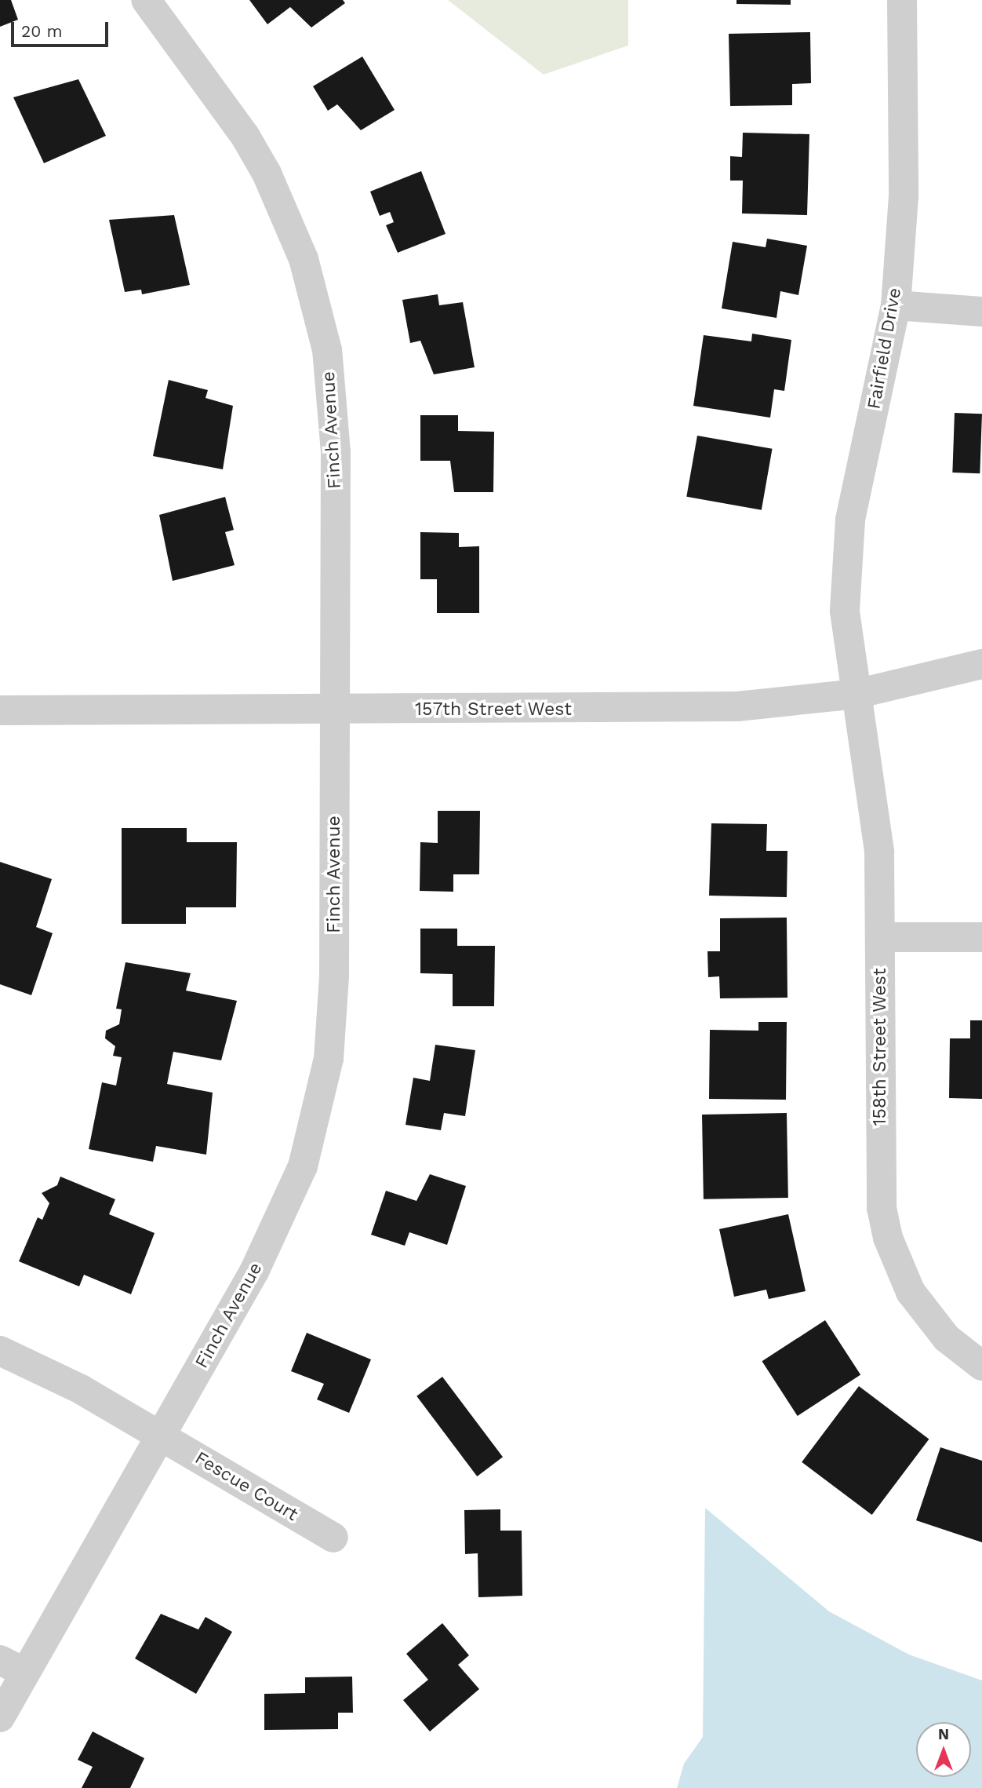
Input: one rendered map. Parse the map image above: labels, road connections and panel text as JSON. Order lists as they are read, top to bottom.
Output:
{
  "streets": {
    "street": [
      "Fairfield Drive",
      "Finch Avenue",
      "157th Street West",
      "158th Street West",
      "Fescue Court"
    ]
  },
  "crossings": [
    ["Fairfield Drive", "157th Street West"],
    ["Fairfield Drive", "158th Street West"],
    ["Finch Avenue", "157th Street West"],
    ["Finch Avenue", "Fescue Court"],
    ["157th Street West", "158th Street West"]
  ],
  "scale_bar": "20 m",
  "north": "top"
}
